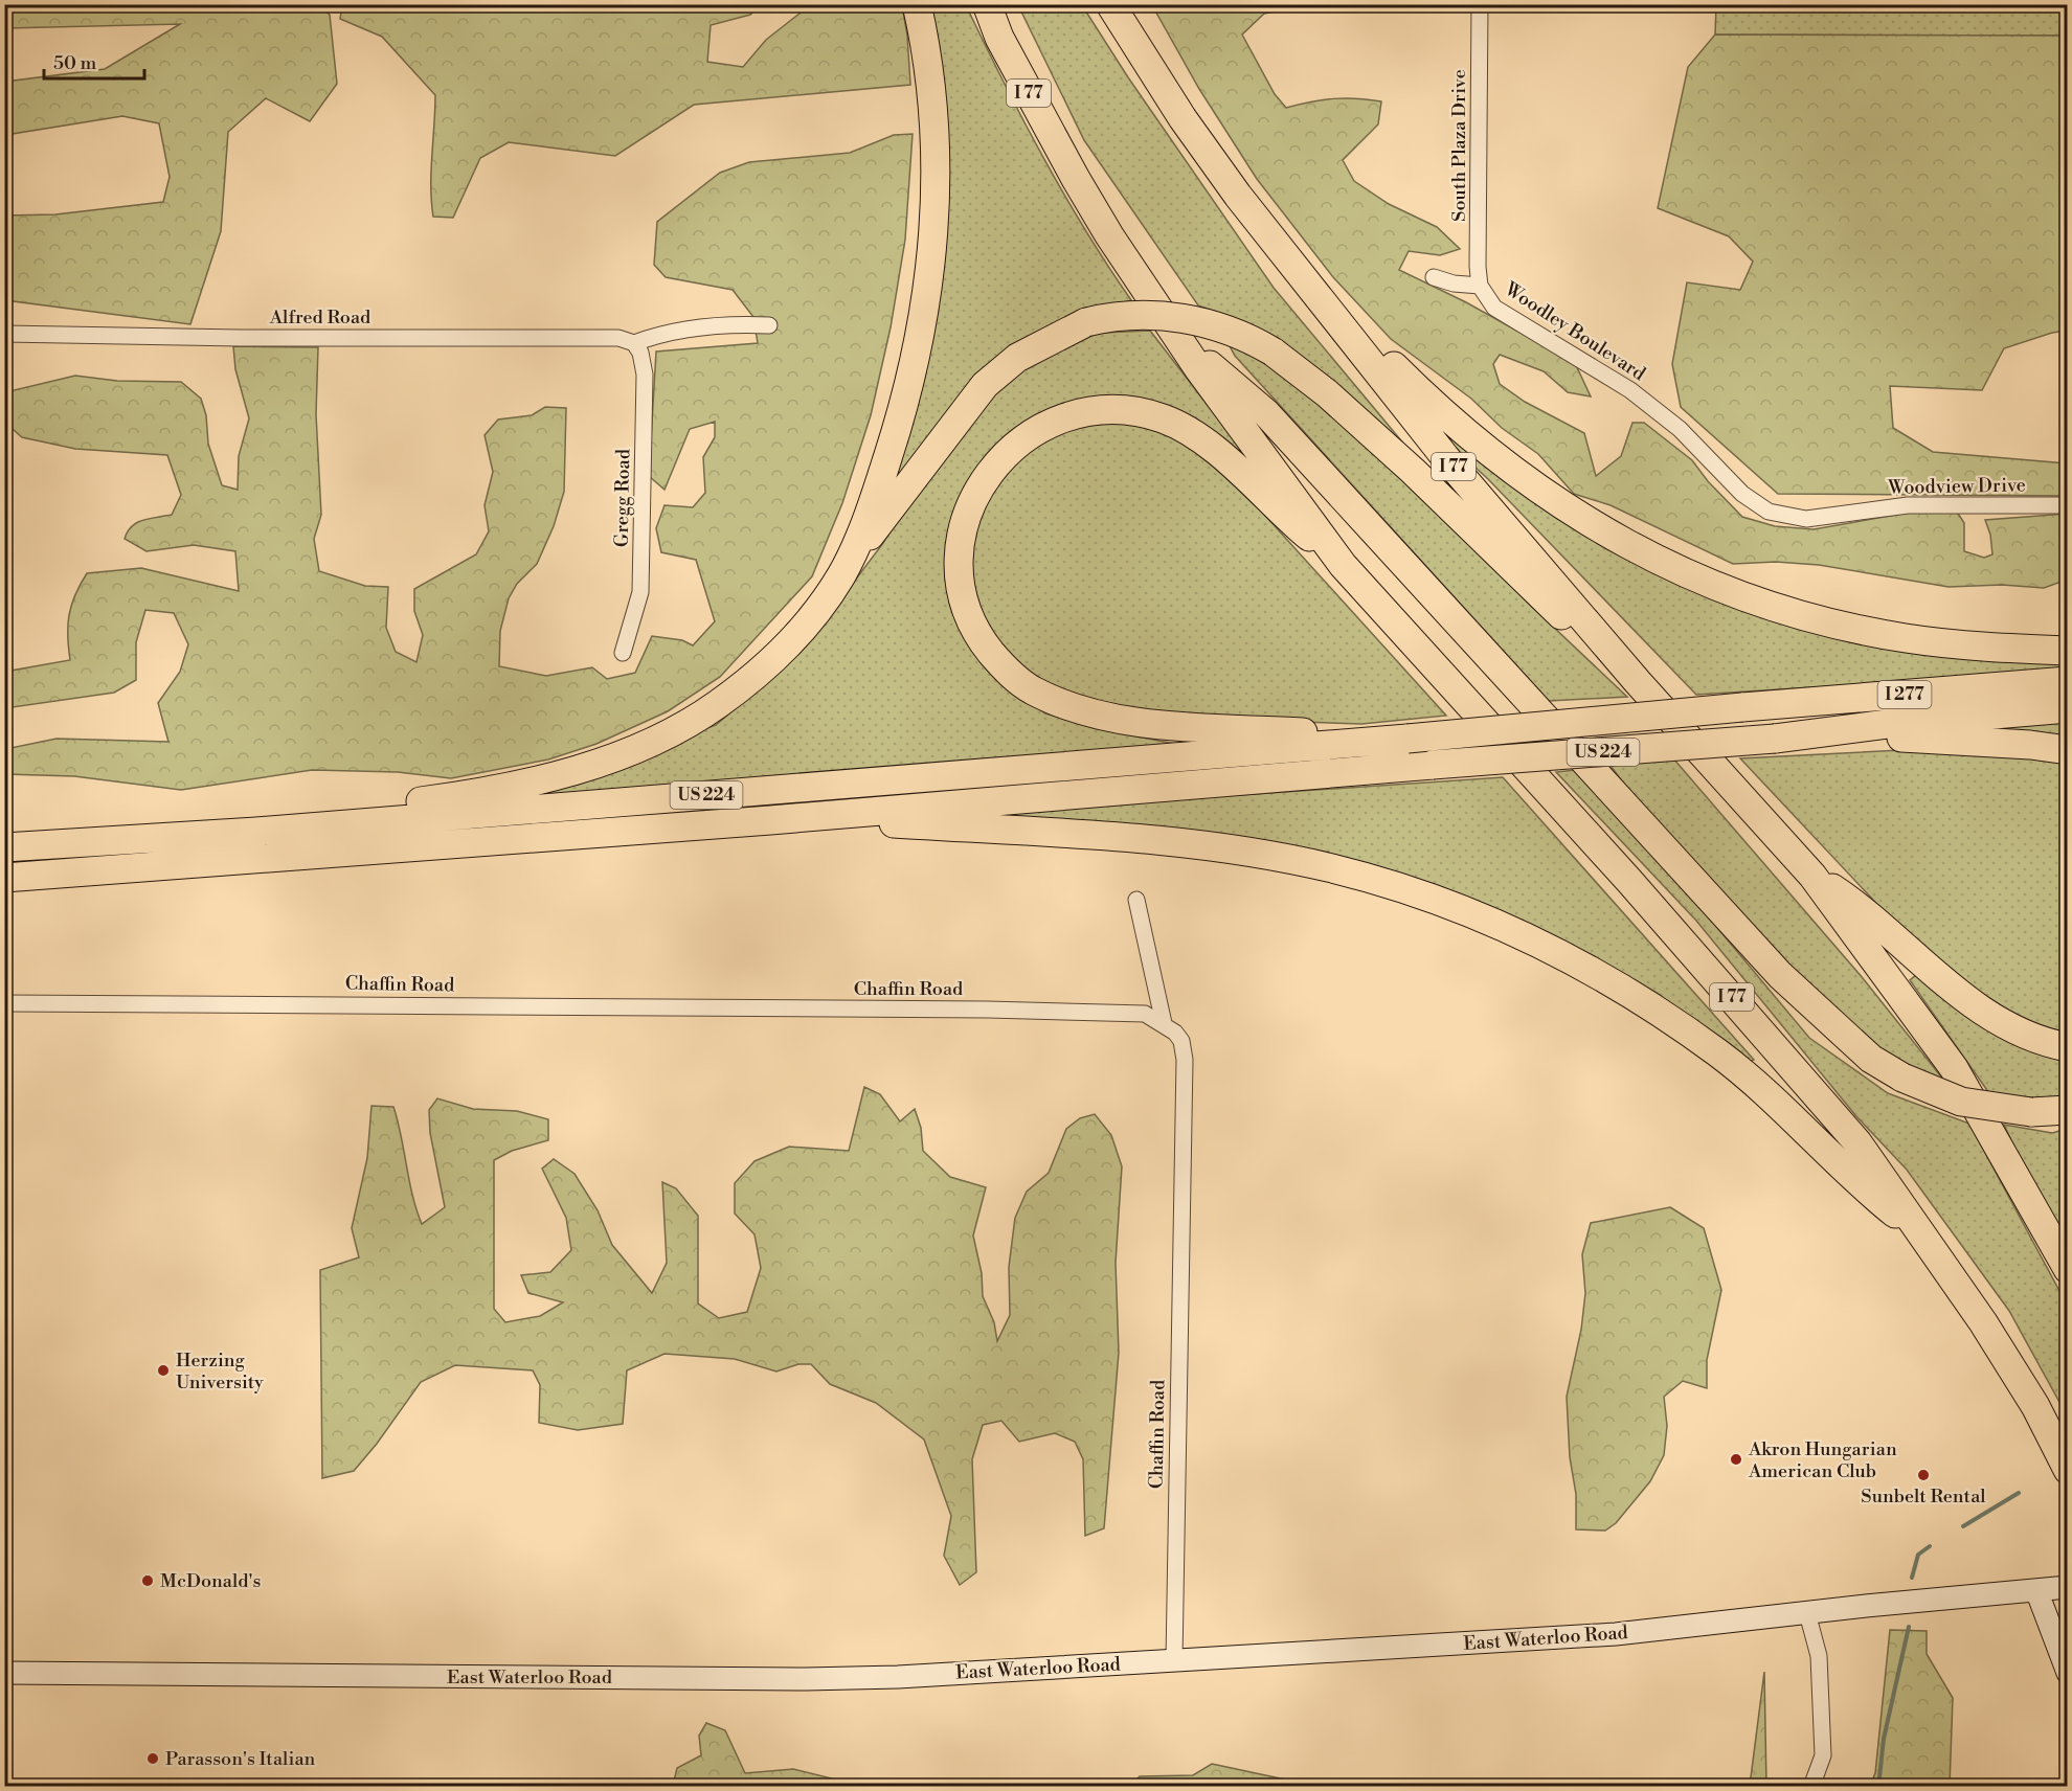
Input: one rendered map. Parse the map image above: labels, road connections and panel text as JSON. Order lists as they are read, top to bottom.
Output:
{
  "streets": {
    "highway": ["I 77", "I 277", "US 224"],
    "main road": ["East Waterloo Road"],
    "street": [
      "South Plaza Drive",
      "Alfred Road",
      "Woodley Boulevard",
      "Woodview Drive",
      "Gregg Road",
      "Chaffin Road"
    ]
  },
  "crossings": [
    ["South Plaza Drive", "Woodley Boulevard"],
    ["Alfred Road", "Gregg Road"],
    ["Woodley Boulevard", "Woodview Drive"],
    ["I 277", "US 224"],
    ["Chaffin Road", "East Waterloo Road"]
  ],
  "places": [
    "Herzing University",
    "Akron Hungarian American Club",
    "Sunbelt Rental",
    "McDonald's",
    "Parasson's Italian"
  ],
  "scale_bar": "50 m"
}
